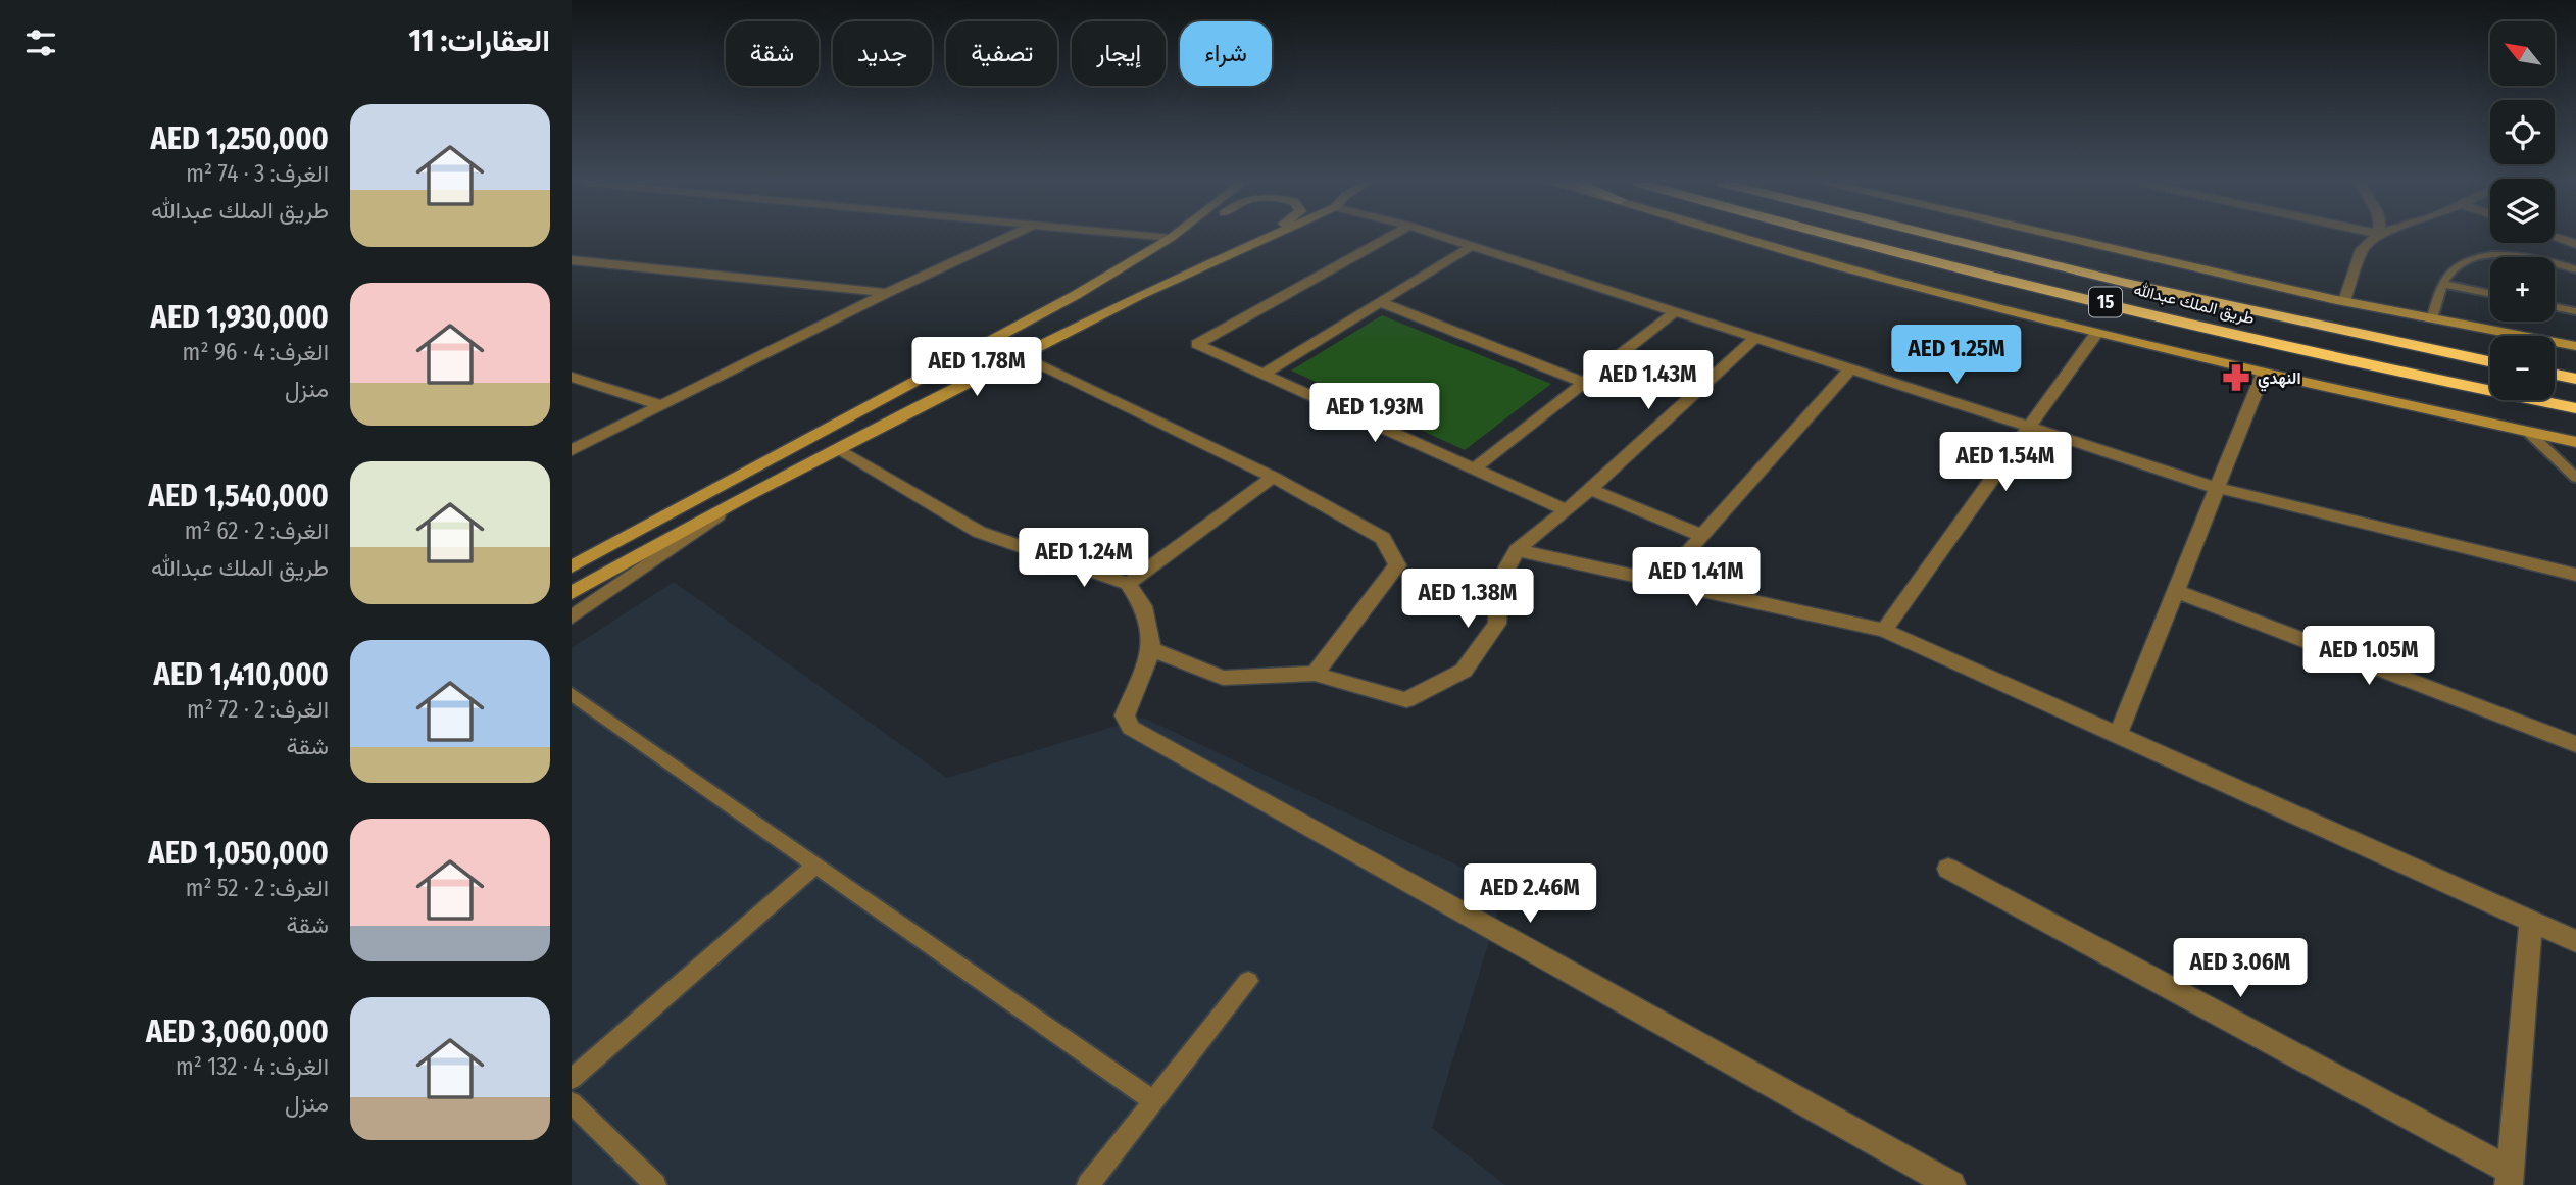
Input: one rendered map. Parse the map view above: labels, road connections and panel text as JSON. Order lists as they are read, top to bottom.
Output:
{
  "streets": {
    "highway": ["15", "طريق الملك عبدالله"]
  },
  "places": {
    "pharmacy": ["النهدي"]
  },
  "north": "top left",
  "page": {
    "heading": "العقارات: 11",
    "map_buttons": ["+", "−"],
    "chip": [
      "شراء",
      "إيجار",
      "تصفية",
      "جديد",
      "شقة"
    ],
    "list": [
      {
        "name": "AED 1,250,000",
        "note": "الغرف: 3 · 74 m² · طريق الملك عبدالله"
      },
      {
        "name": "AED 1,930,000",
        "note": "الغرف: 4 · 96 m² · منزل"
      },
      {
        "name": "AED 1,540,000",
        "note": "الغرف: 2 · 62 m² · طريق الملك عبدالله"
      },
      {
        "name": "AED 1,410,000",
        "note": "الغرف: 2 · 72 m² · شقة"
      },
      {
        "name": "AED 1,050,000",
        "note": "الغرف: 2 · 52 m² · شقة"
      },
      {
        "name": "AED 3,060,000",
        "note": "الغرف: 4 · 132 m² · منزل"
      }
    ],
    "price": [
      "AED 1.25M",
      "AED 1.78M",
      "AED 1.43M",
      "AED 1.93M",
      "AED 1.54M",
      "AED 1.24M",
      "AED 1.41M",
      "AED 1.38M",
      "AED 1.05M",
      "AED 2.46M",
      "AED 3.06M"
    ]
  }
}
